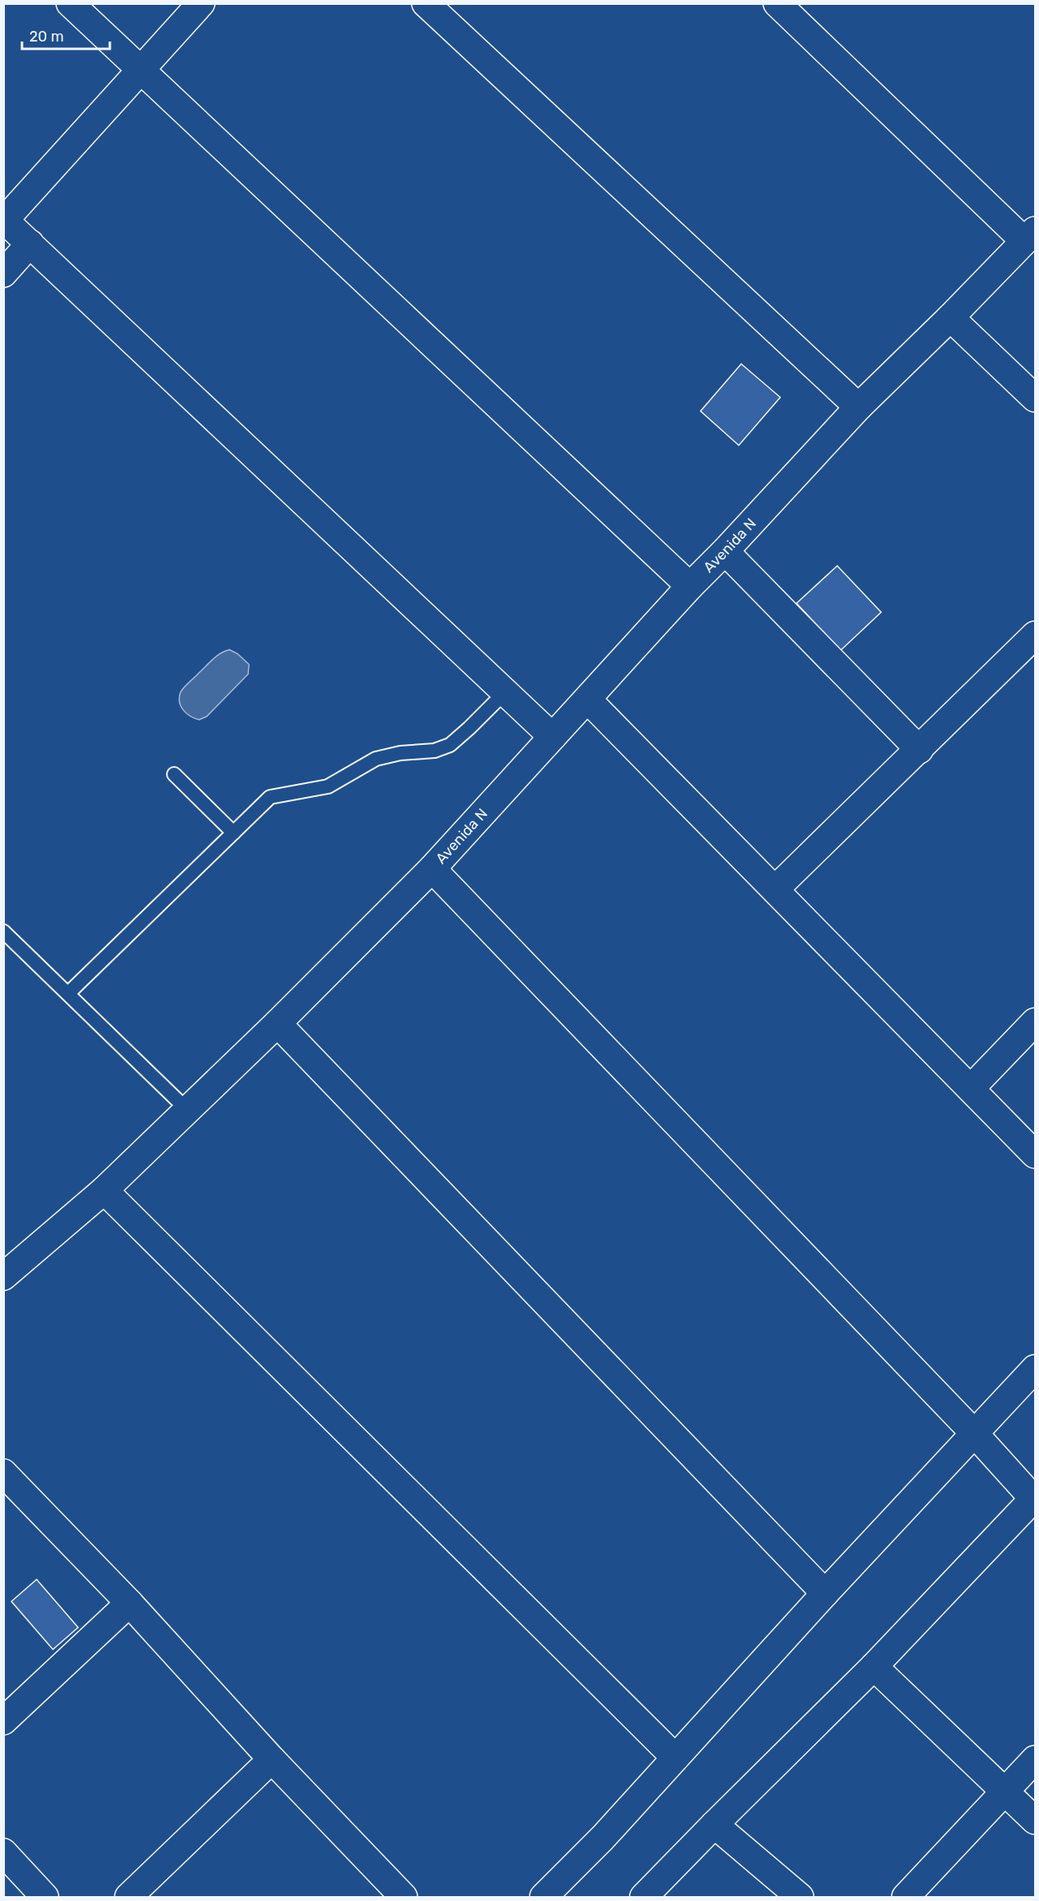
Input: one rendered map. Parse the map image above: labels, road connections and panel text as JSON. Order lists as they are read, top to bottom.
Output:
{
  "streets": {
    "street": ["Avenida N"]
  },
  "scale_bar": "20 m"
}
